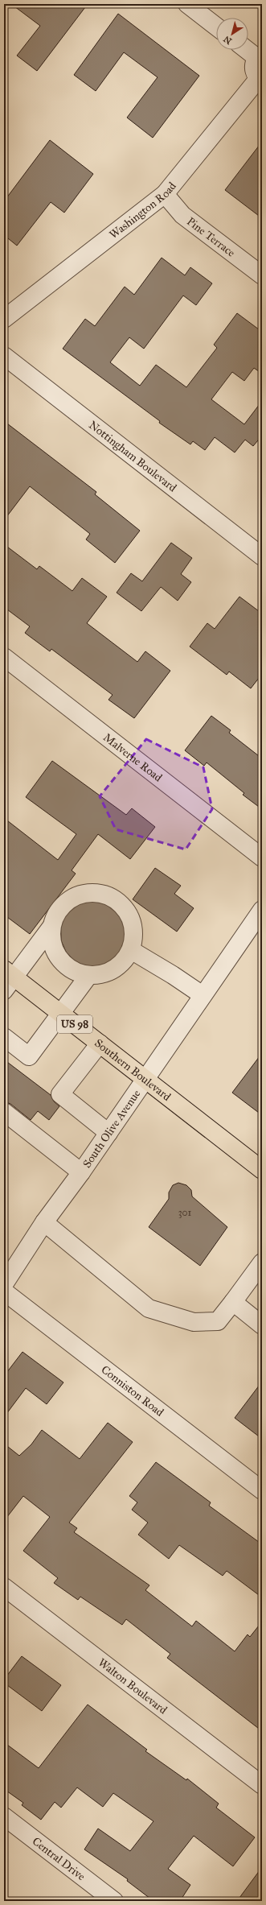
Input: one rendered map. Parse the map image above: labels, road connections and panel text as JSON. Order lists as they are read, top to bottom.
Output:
{
  "streets": {
    "main road": ["US 98", "Southern Boulevard"],
    "street": [
      "Washington Road",
      "Pine Terrace",
      "Nottingham Boulevard",
      "Malverne Road",
      "South Olive Avenue",
      "Conniston Road",
      "Walton Boulevard",
      "Central Drive"
    ]
  },
  "crossings": [
    ["Washington Road", "Pine Terrace"],
    ["Southern Boulevard", "South Olive Avenue"]
  ],
  "house_numbers": ["301"],
  "north": "bottom left"
}
